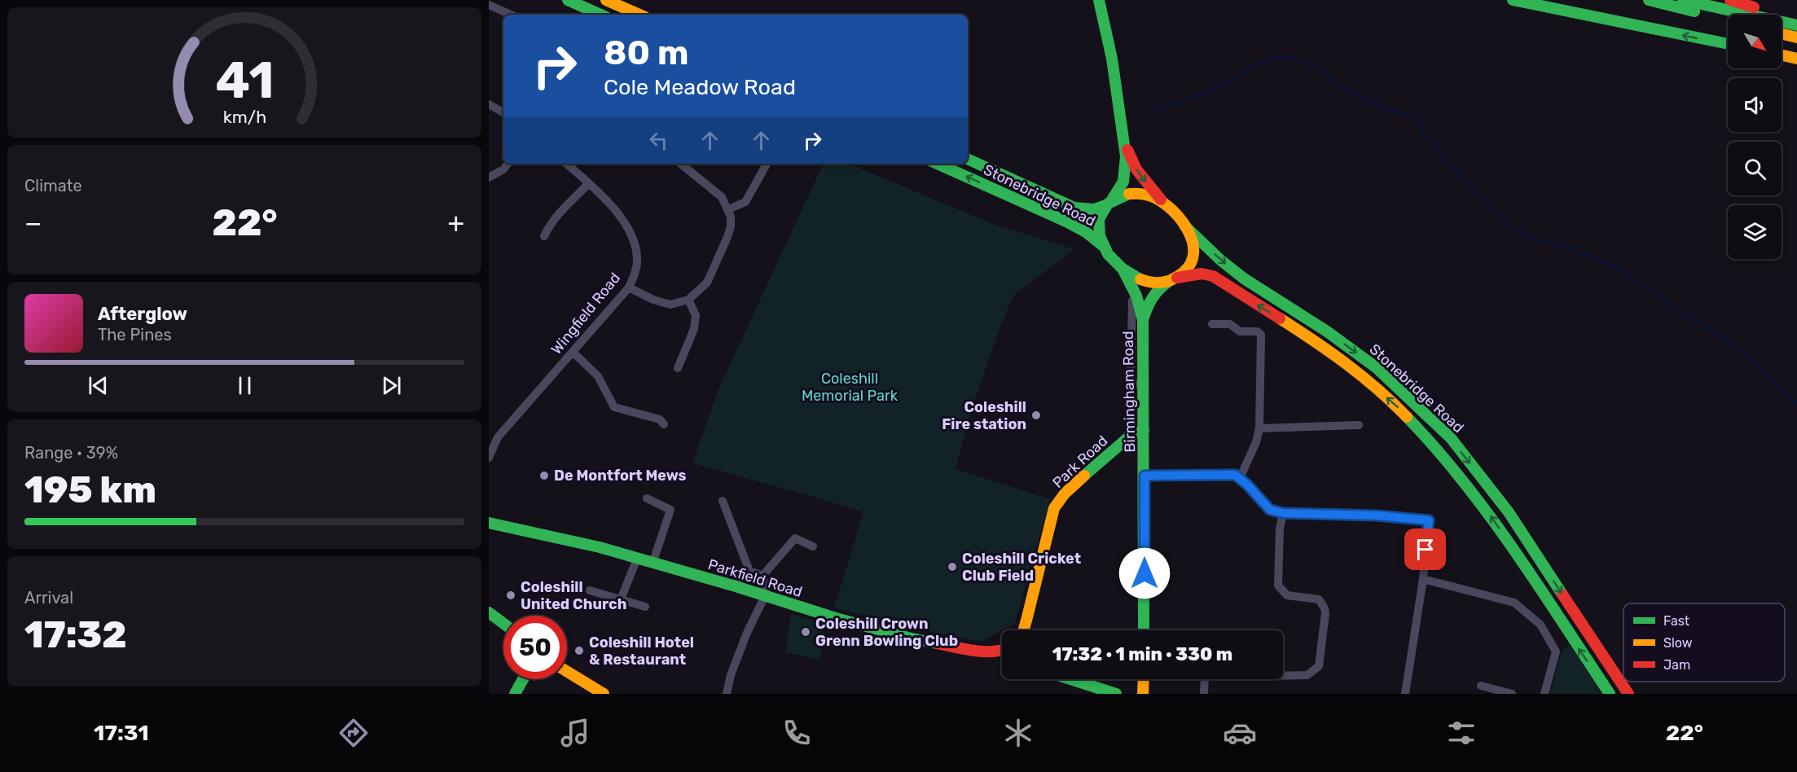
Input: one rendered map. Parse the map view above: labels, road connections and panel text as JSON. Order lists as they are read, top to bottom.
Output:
{
  "streets": {
    "main road": [
      "Stonebridge Road",
      "Birmingham Road",
      "Park Road",
      "Parkfield Road"
    ],
    "street": ["Wingfield Road"]
  },
  "crossings": [
    ["Stonebridge Road", "Birmingham Road"],
    ["Birmingham Road", "Park Road"]
  ],
  "parks": ["Coleshill Memorial Park"],
  "places": [
    "Coleshill Fire station",
    "De Montfort Mews",
    "Coleshill Cricket Club Field",
    "Coleshill United Church",
    "Coleshill Crown Grenn Bowling Club",
    "Coleshill Hotel & Restaurant"
  ],
  "legend": ["Fast", "Slow", "Jam"],
  "north": "bottom right",
  "page": {
    "turn": ["80 m", "Cole Meadow Road"],
    "tile": [
      "Climate",
      ["Range · 39%", "195 km"],
      ["Arrival", "17:32"]
    ],
    "heat": ["−", "22°", "+"],
    "song": ["Afterglow", "The Pines"],
    "limit": "50",
    "trip": "17:32 · 1 min · 330 m",
    "tabs": ["17:31", "22°"],
    "gauge": ["41", "km/h"]
  }
}
